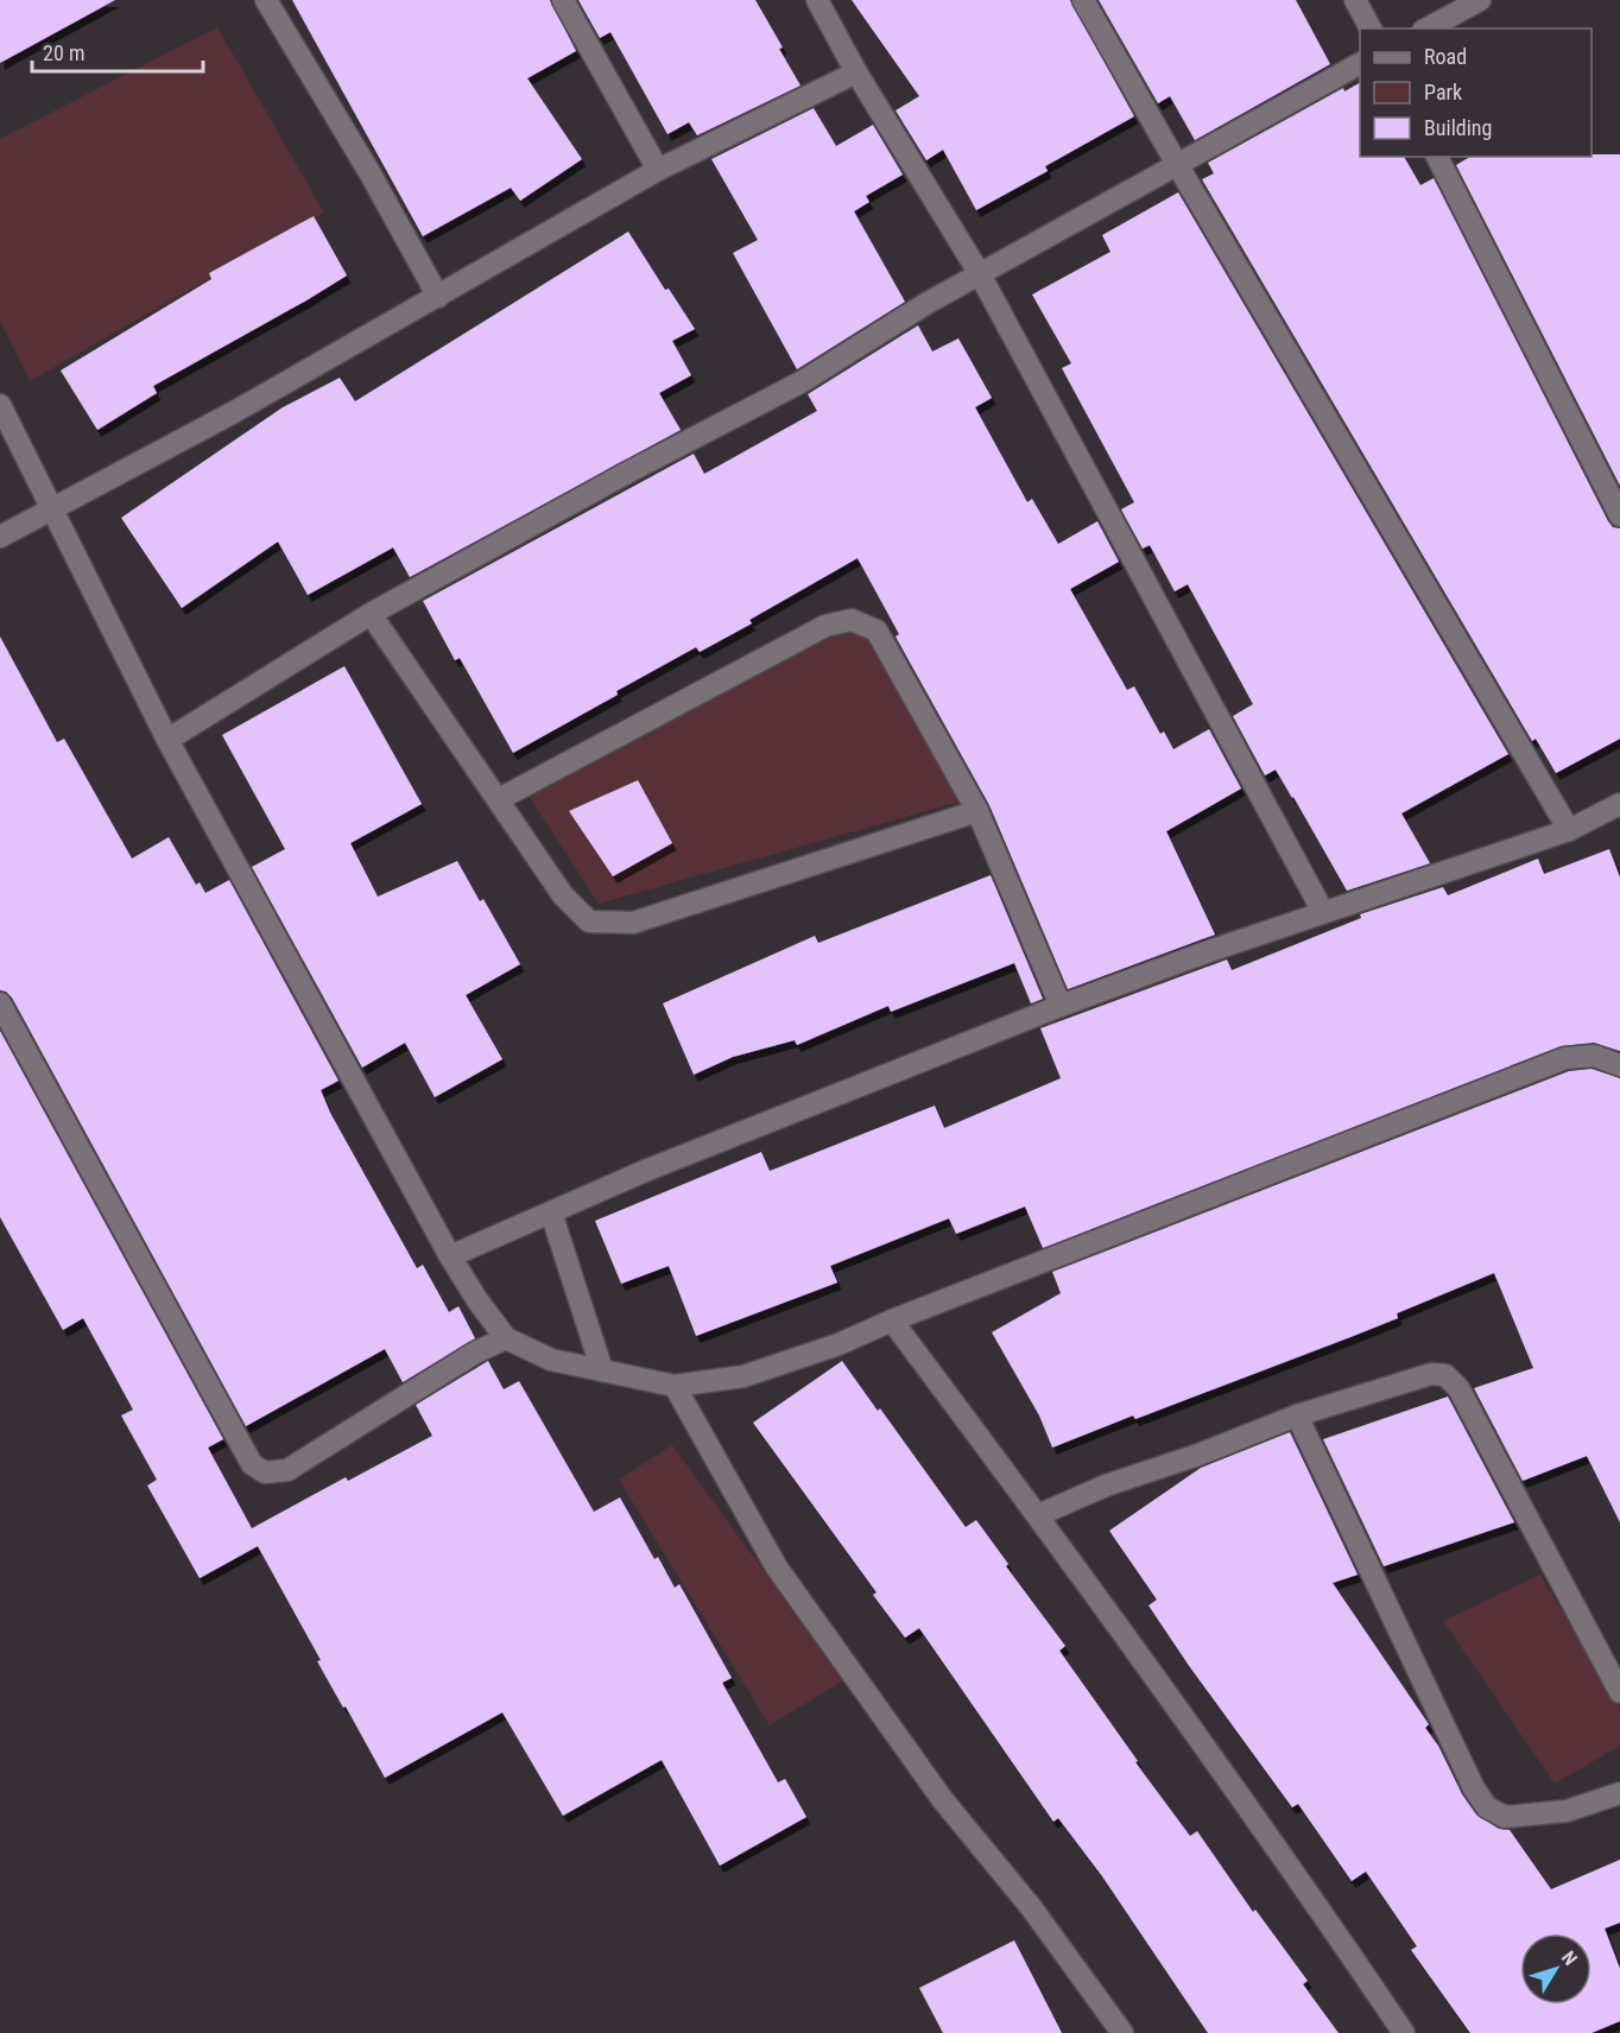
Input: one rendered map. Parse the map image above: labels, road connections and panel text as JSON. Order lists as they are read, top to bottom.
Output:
{
  "legend": ["Road", "Park", "Building"],
  "scale_bar": "20 m",
  "north": "top right"
}
